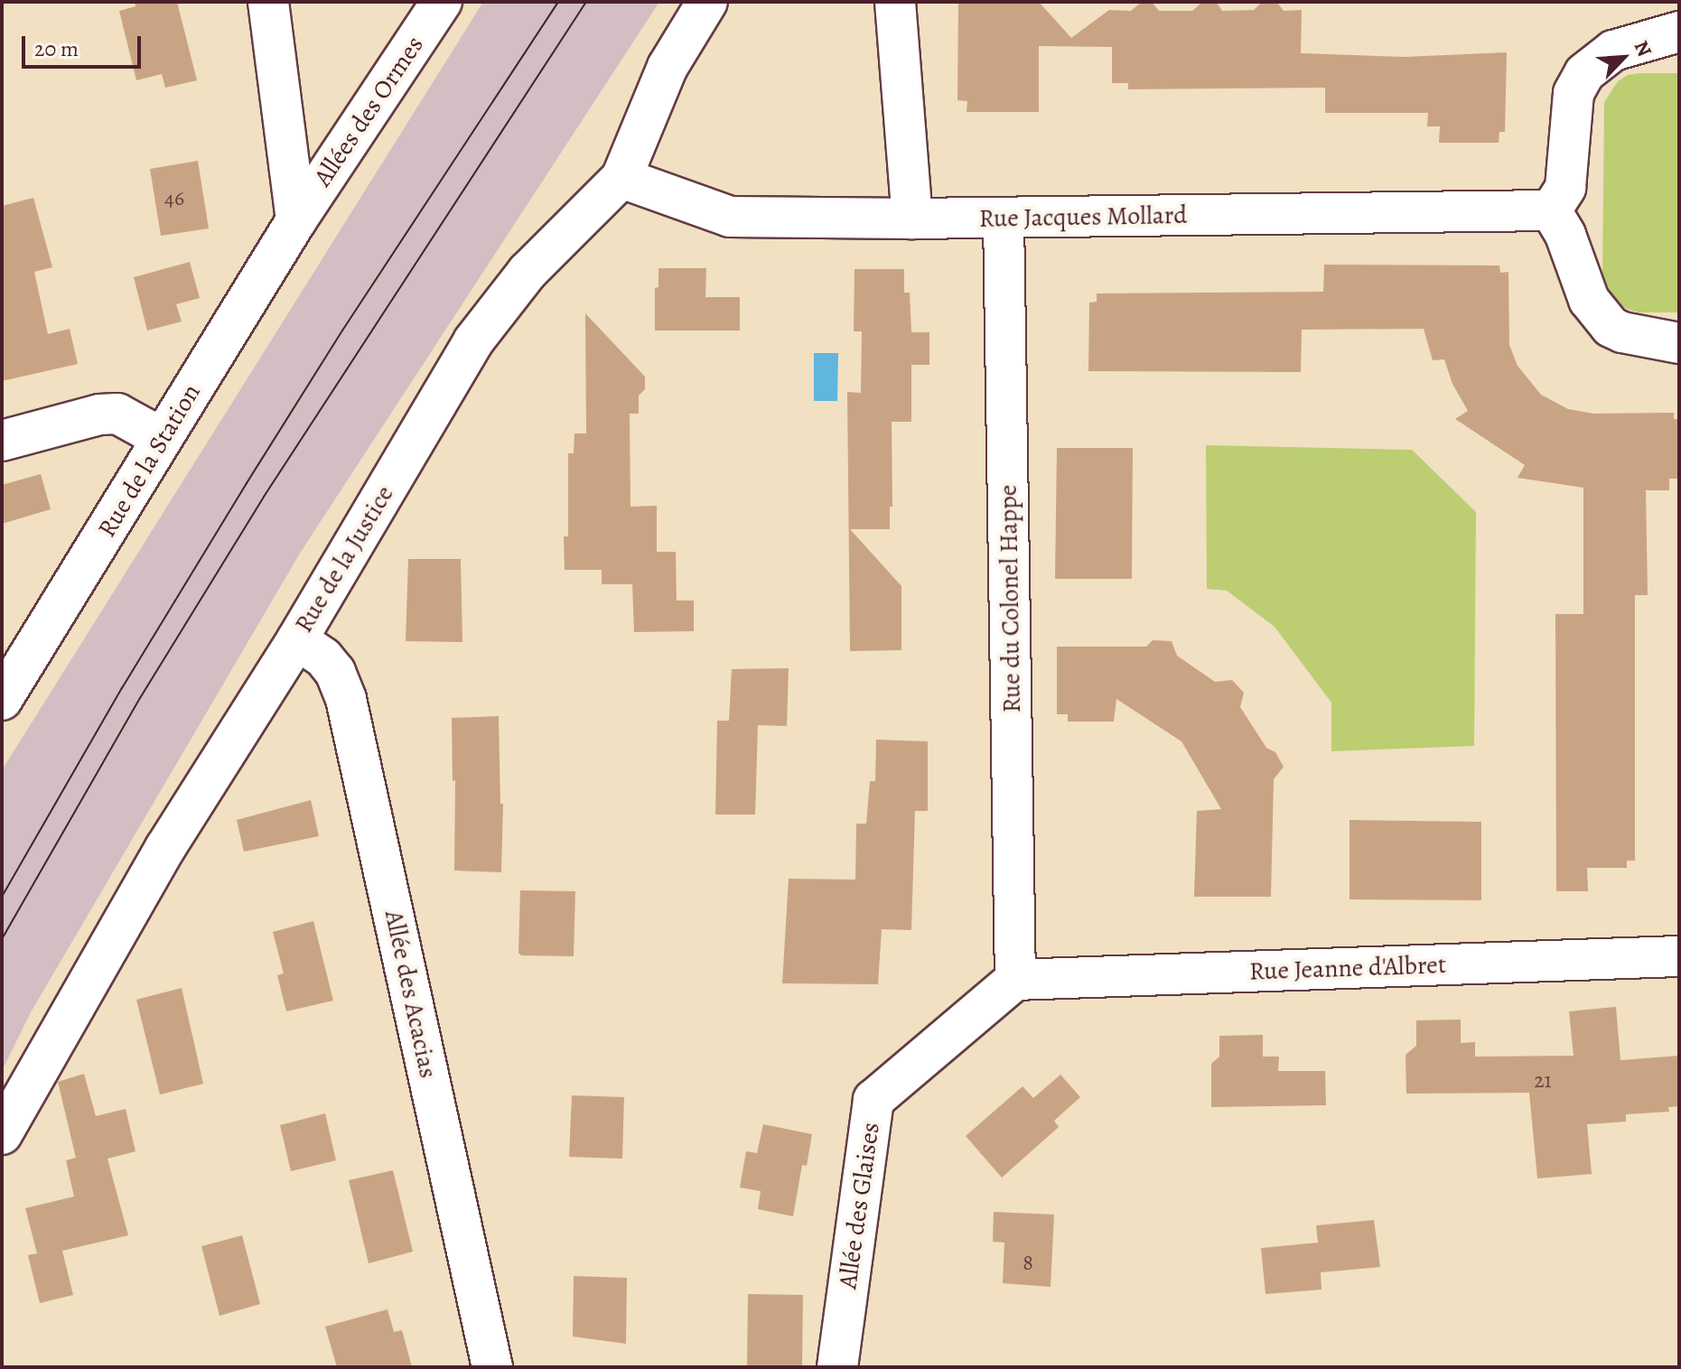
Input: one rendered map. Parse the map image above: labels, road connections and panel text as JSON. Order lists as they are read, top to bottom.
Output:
{
  "streets": {
    "street": [
      "Allées des Ormes",
      "Rue Jacques Mollard",
      "Rue de la Station",
      "Rue de la Justice",
      "Rue du Colonel Happe",
      "Rue Jeanne d'Albret",
      "Allée des Acacias",
      "Allée des Glaises"
    ]
  },
  "crossings": [
    ["Allées des Ormes", "Rue de la Station"],
    ["Rue Jacques Mollard", "Rue de la Justice"],
    ["Rue Jacques Mollard", "Rue du Colonel Happe"],
    ["Rue de la Justice", "Allée des Acacias"],
    ["Rue du Colonel Happe", "Rue Jeanne d'Albret"],
    ["Rue du Colonel Happe", "Allée des Glaises"],
    ["Rue Jeanne d'Albret", "Allée des Glaises"]
  ],
  "house_numbers": ["46", "21", "8"],
  "scale_bar": "20 m",
  "north": "top right"
}
